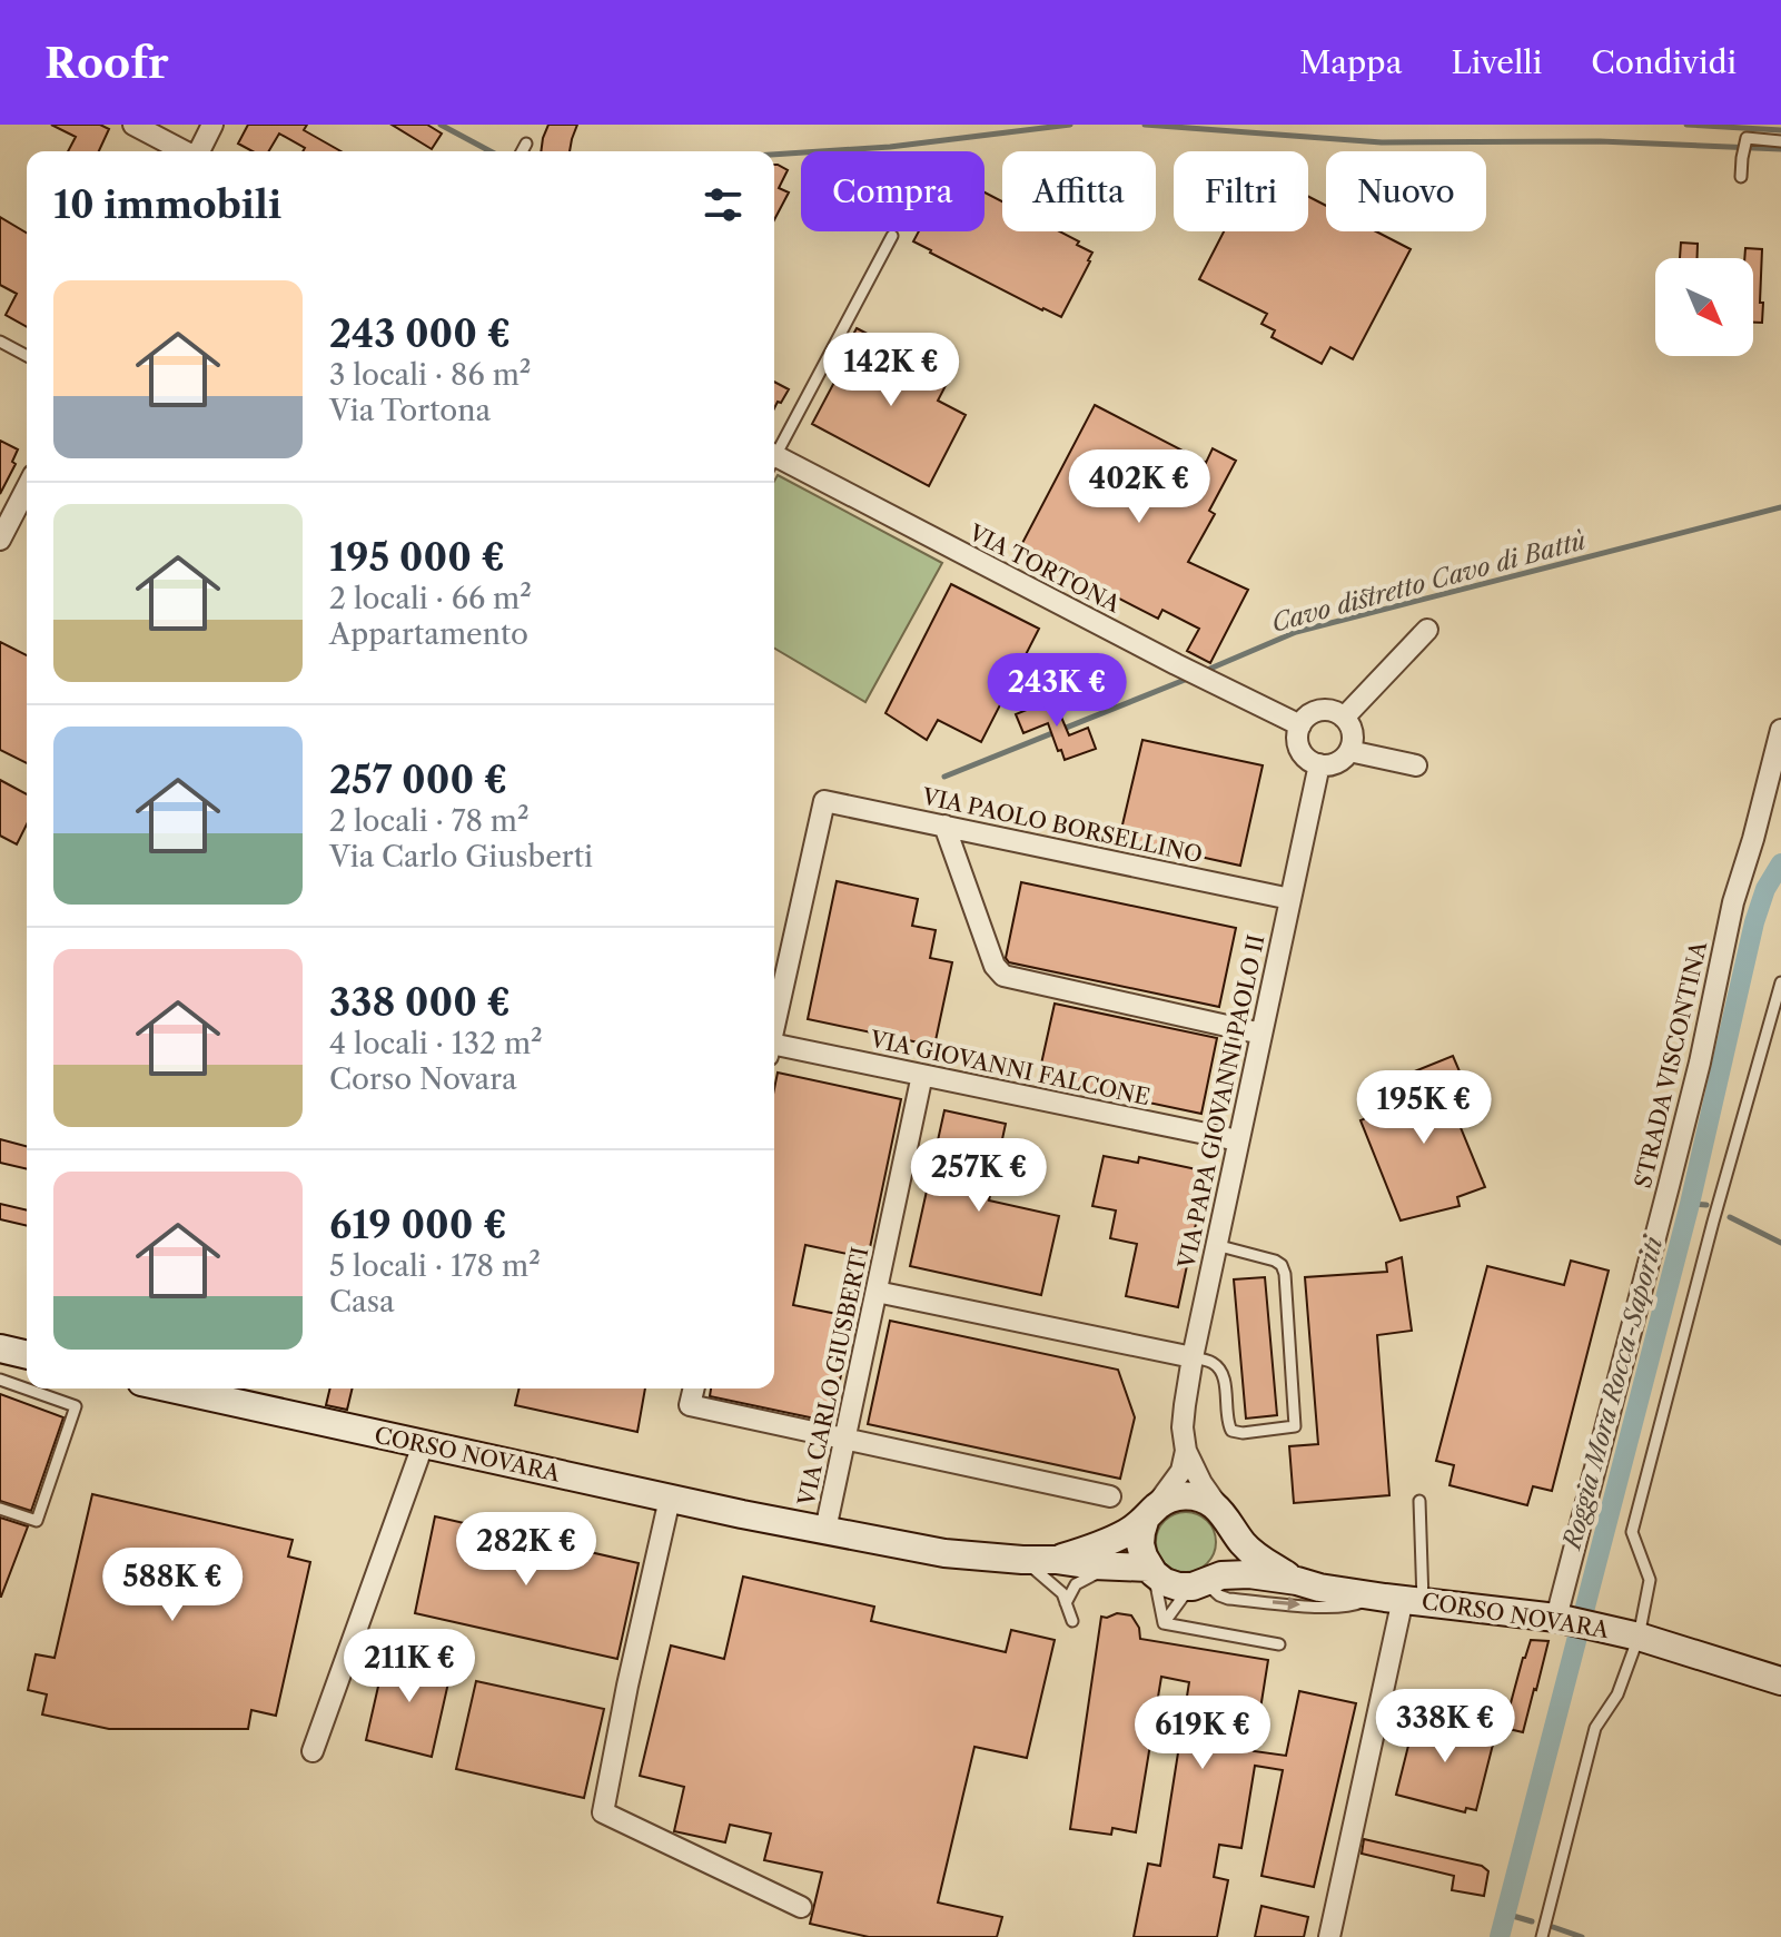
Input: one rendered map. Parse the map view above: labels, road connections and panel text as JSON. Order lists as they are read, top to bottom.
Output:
{
  "streets": {
    "main road": ["CORSO NOVARA"],
    "street": [
      "VIA TORTONA",
      "VIA PAOLO BORSELLINO",
      "STRADA VISCONTINA",
      "VIA GIOVANNI FALCONE",
      "VIA PAPA GIOVANNI PAOLO II",
      "VIA CARLO GIUSBERTI"
    ]
  },
  "crossings": [
    ["VIA TORTONA", "VIA PAPA GIOVANNI PAOLO II"],
    ["VIA PAOLO BORSELLINO", "VIA PAPA GIOVANNI PAOLO II"],
    ["STRADA VISCONTINA", "CORSO NOVARA"],
    ["VIA GIOVANNI FALCONE", "VIA PAPA GIOVANNI PAOLO II"],
    ["VIA GIOVANNI FALCONE", "VIA CARLO GIUSBERTI"],
    ["VIA PAPA GIOVANNI PAOLO II", "CORSO NOVARA"],
    ["VIA CARLO GIUSBERTI", "CORSO NOVARA"]
  ],
  "water": ["Cavo distretto Cavo di Battù", "Roggia Mora Rocca-Saporiti"],
  "north": "bottom right",
  "page": {
    "header": "Roofr",
    "nav": ["Mappa", "Livelli", "Condividi"],
    "chip": [
      "Compra",
      "Affitta",
      "Filtri",
      "Nuovo"
    ],
    "heading": "10 immobili",
    "list": [
      {
        "name": "243 000 €",
        "note": "3 locali · 86 m² · Via Tortona"
      },
      {
        "name": "195 000 €",
        "note": "2 locali · 66 m² · Appartamento"
      },
      {
        "name": "257 000 €",
        "note": "2 locali · 78 m² · Via Carlo Giusberti"
      },
      {
        "name": "338 000 €",
        "note": "4 locali · 132 m² · Corso Novara"
      },
      {
        "name": "619 000 €",
        "note": "5 locali · 178 m² · Casa"
      }
    ],
    "price": [
      "142K €",
      "402K €",
      "243K €",
      "195K €",
      "257K €",
      "282K €",
      "588K €",
      "211K €",
      "338K €",
      "619K €"
    ]
  }
}
